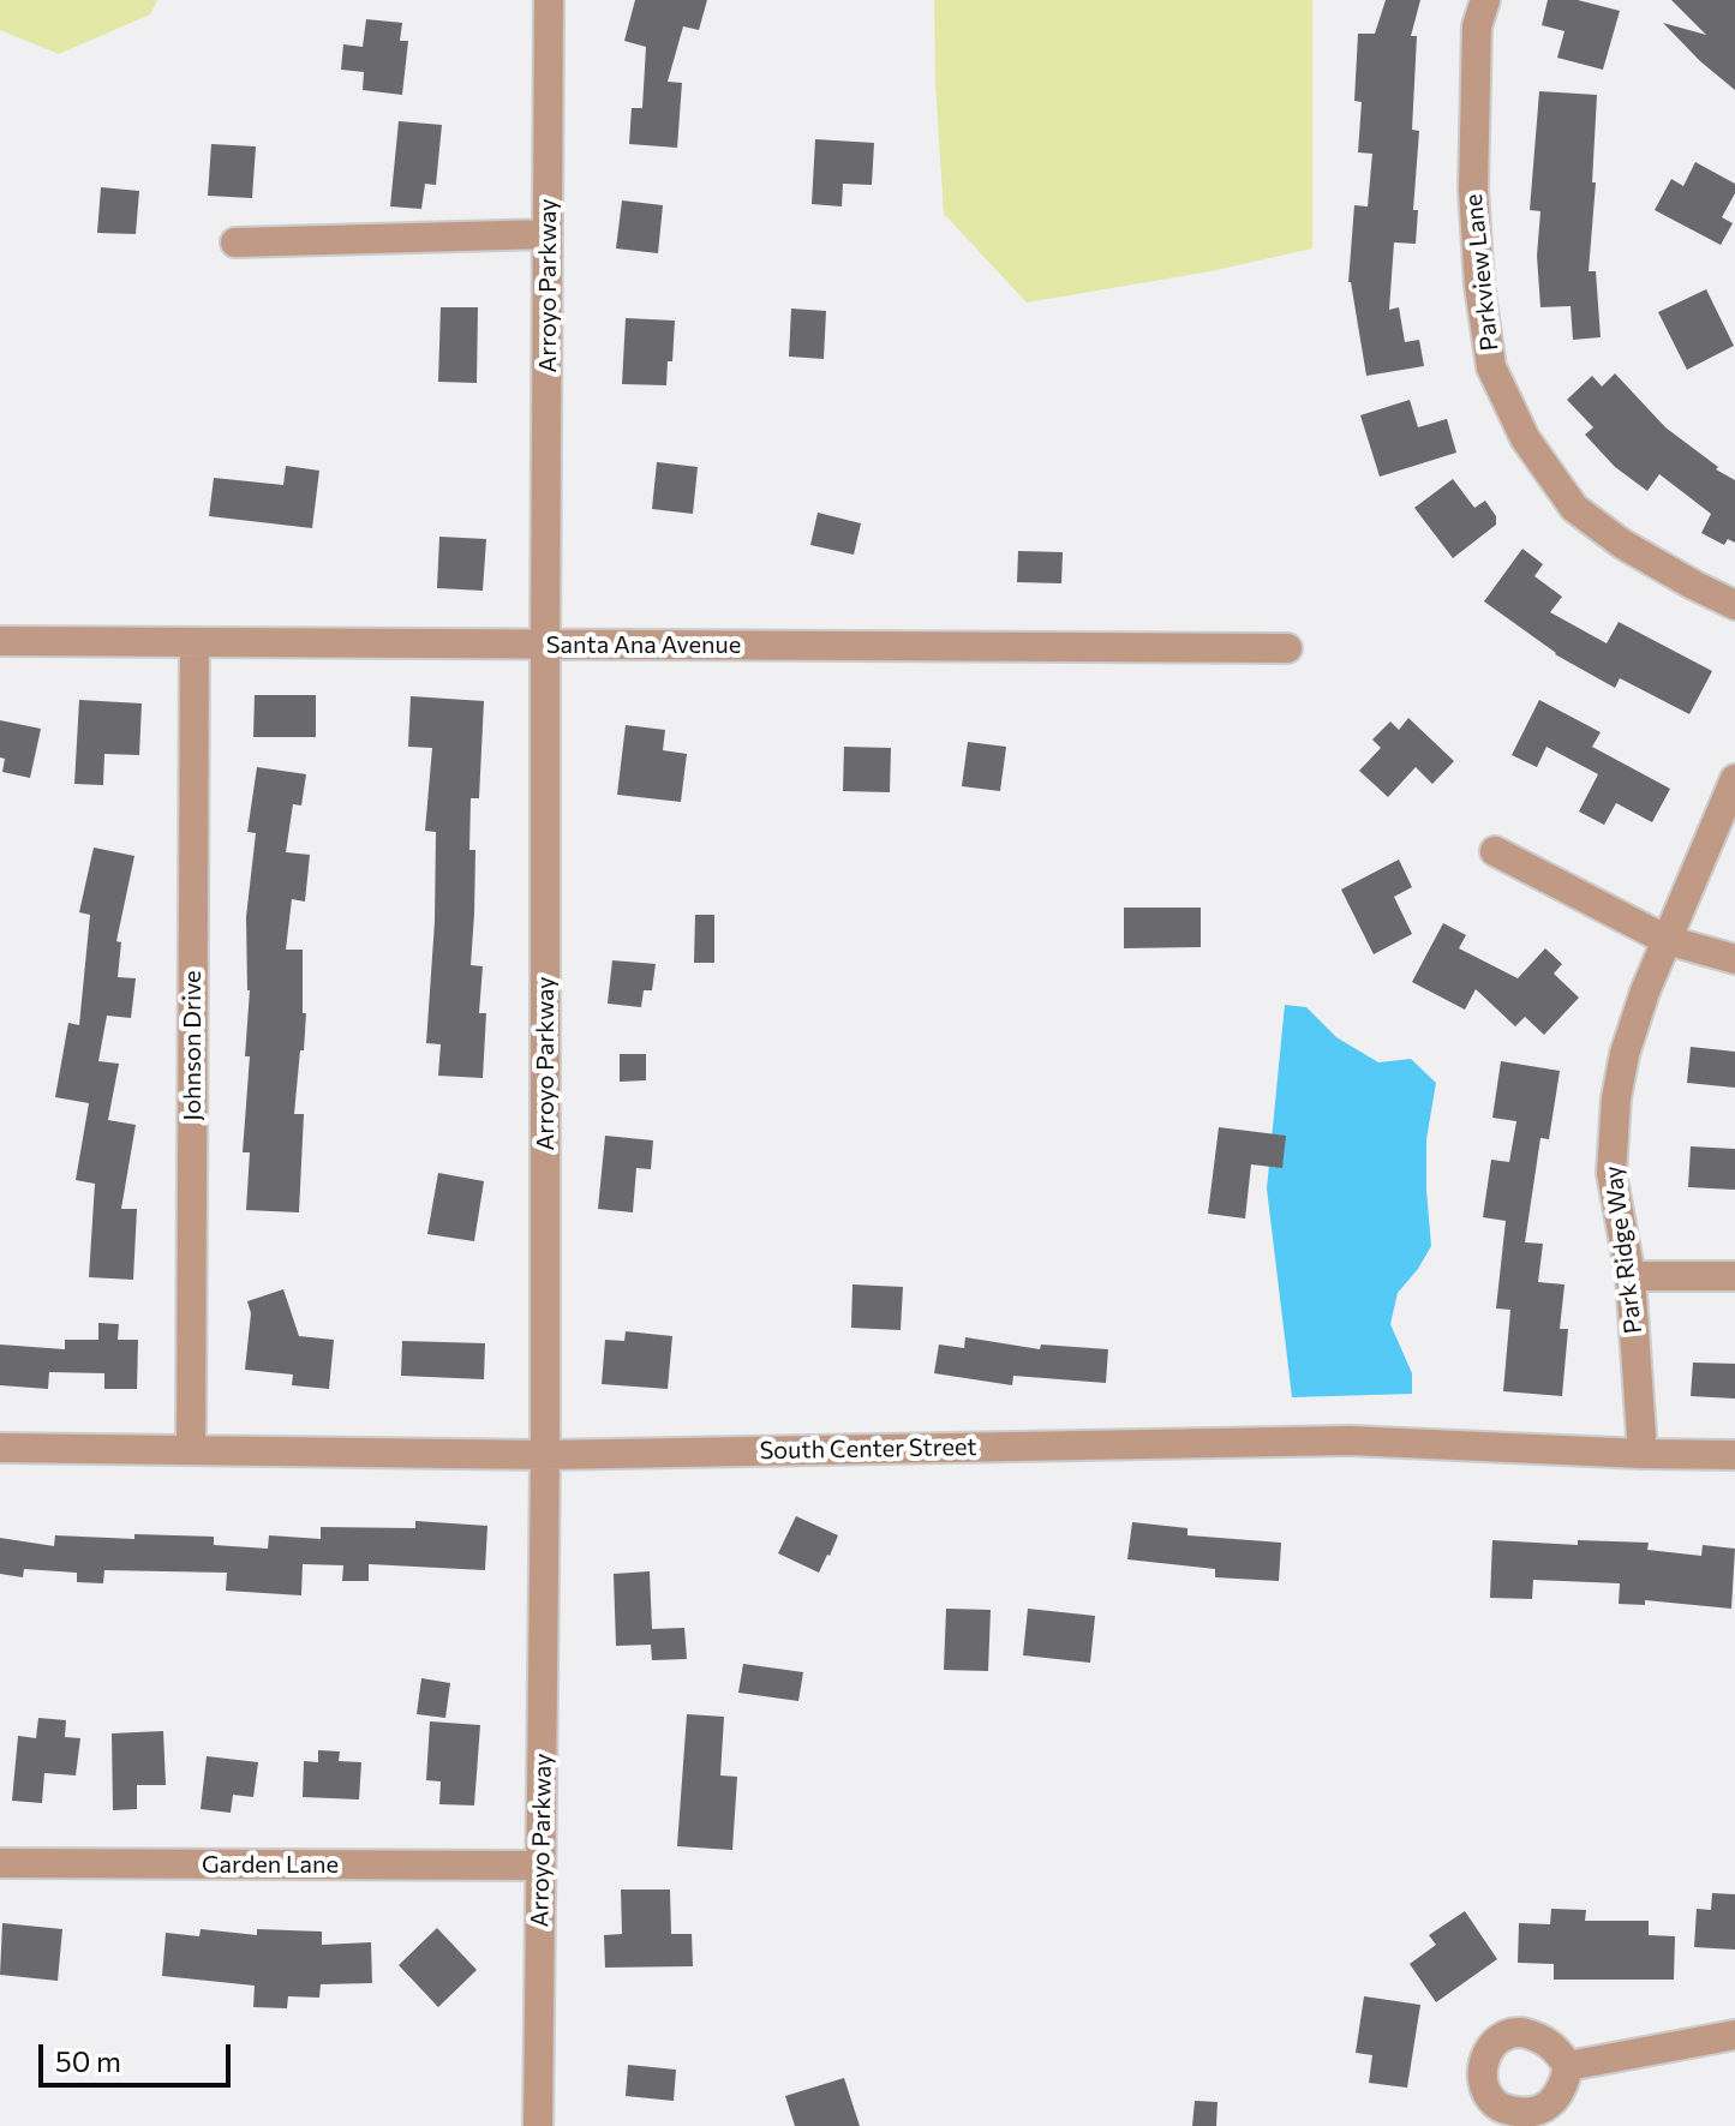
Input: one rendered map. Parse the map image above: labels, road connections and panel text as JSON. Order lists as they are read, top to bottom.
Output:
{
  "streets": {
    "street": [
      "Parkview Lane",
      "Arroyo Parkway",
      "Santa Ana Avenue",
      "Johnson Drive",
      "Park Ridge Way",
      "South Center Street",
      "Garden Lane"
    ]
  },
  "crossings": [
    ["Arroyo Parkway", "Santa Ana Avenue"],
    ["Arroyo Parkway", "South Center Street"],
    ["Arroyo Parkway", "Garden Lane"],
    ["Santa Ana Avenue", "Johnson Drive"],
    ["Johnson Drive", "South Center Street"],
    ["Park Ridge Way", "South Center Street"]
  ],
  "scale_bar": "50 m"
}
